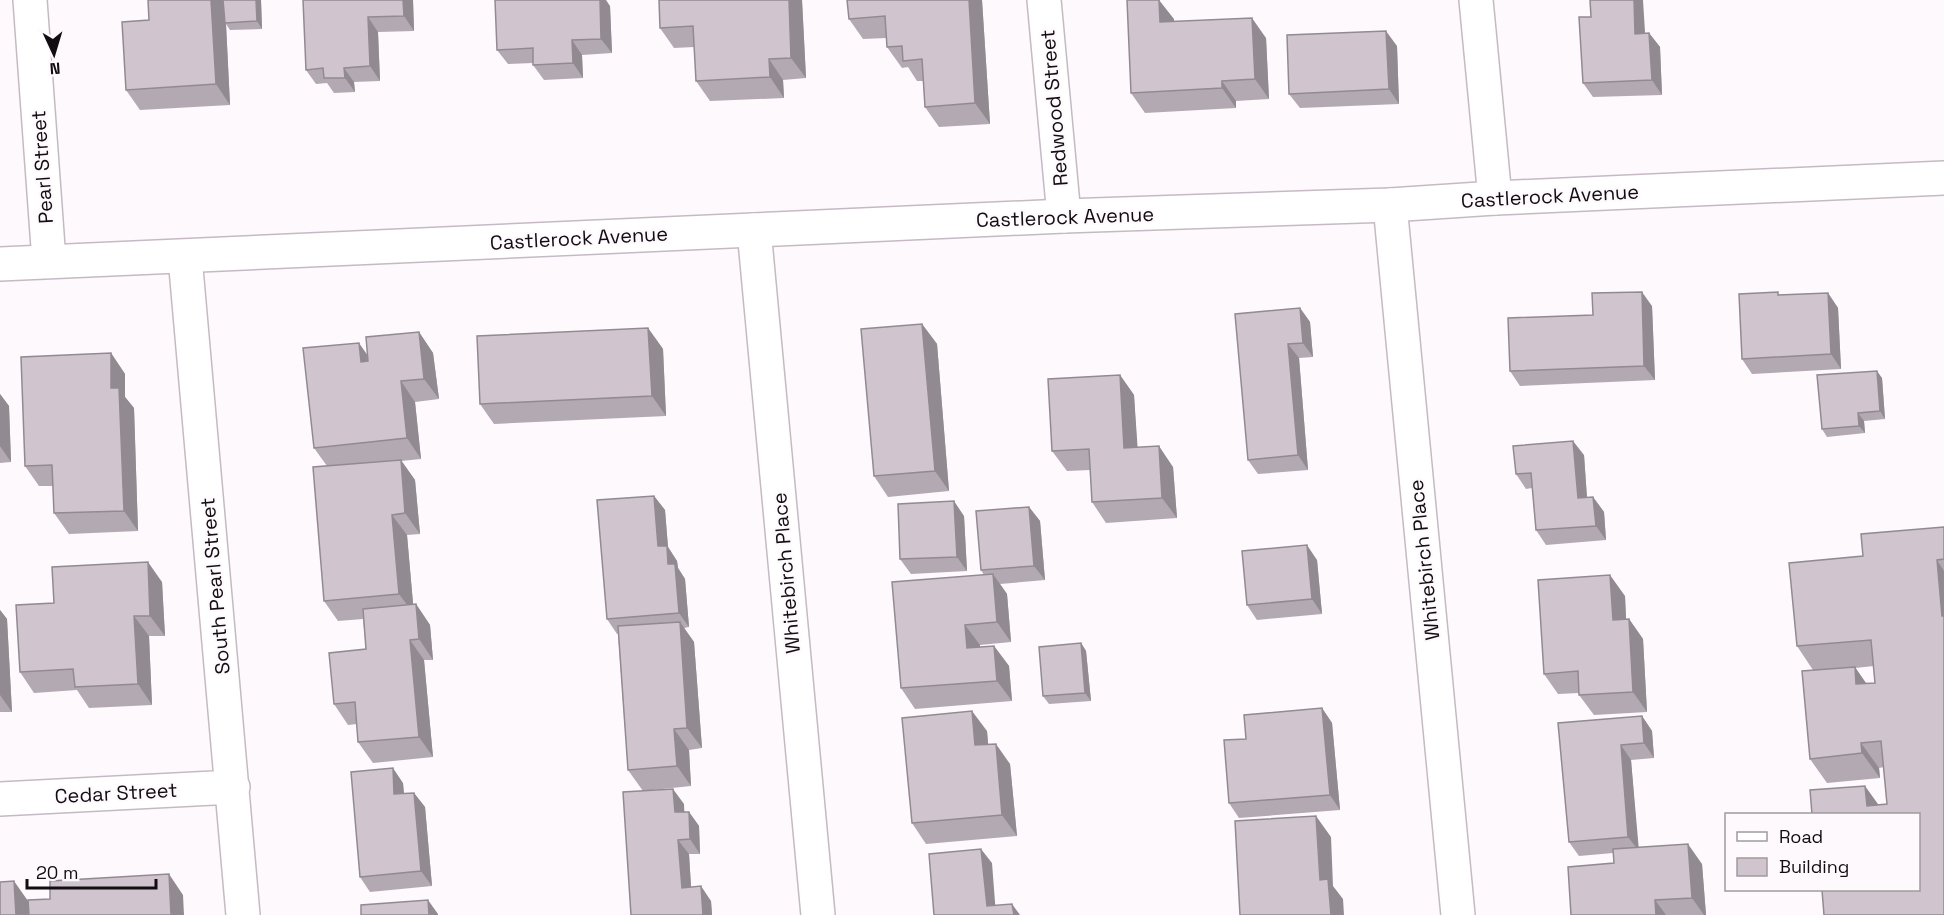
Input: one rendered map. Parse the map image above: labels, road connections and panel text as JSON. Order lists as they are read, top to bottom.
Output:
{
  "streets": {
    "street": [
      "Redwood Street",
      "Pearl Street",
      "Castlerock Avenue",
      "Whitebirch Place",
      "South Pearl Street",
      "Cedar Street"
    ]
  },
  "crossings": [
    ["Redwood Street", "Castlerock Avenue"],
    ["Pearl Street", "Castlerock Avenue"],
    ["Castlerock Avenue", "Whitebirch Place"],
    ["Castlerock Avenue", "South Pearl Street"],
    ["South Pearl Street", "Cedar Street"]
  ],
  "legend": ["Road", "Building"],
  "scale_bar": "20 m",
  "north": "bottom"
}
